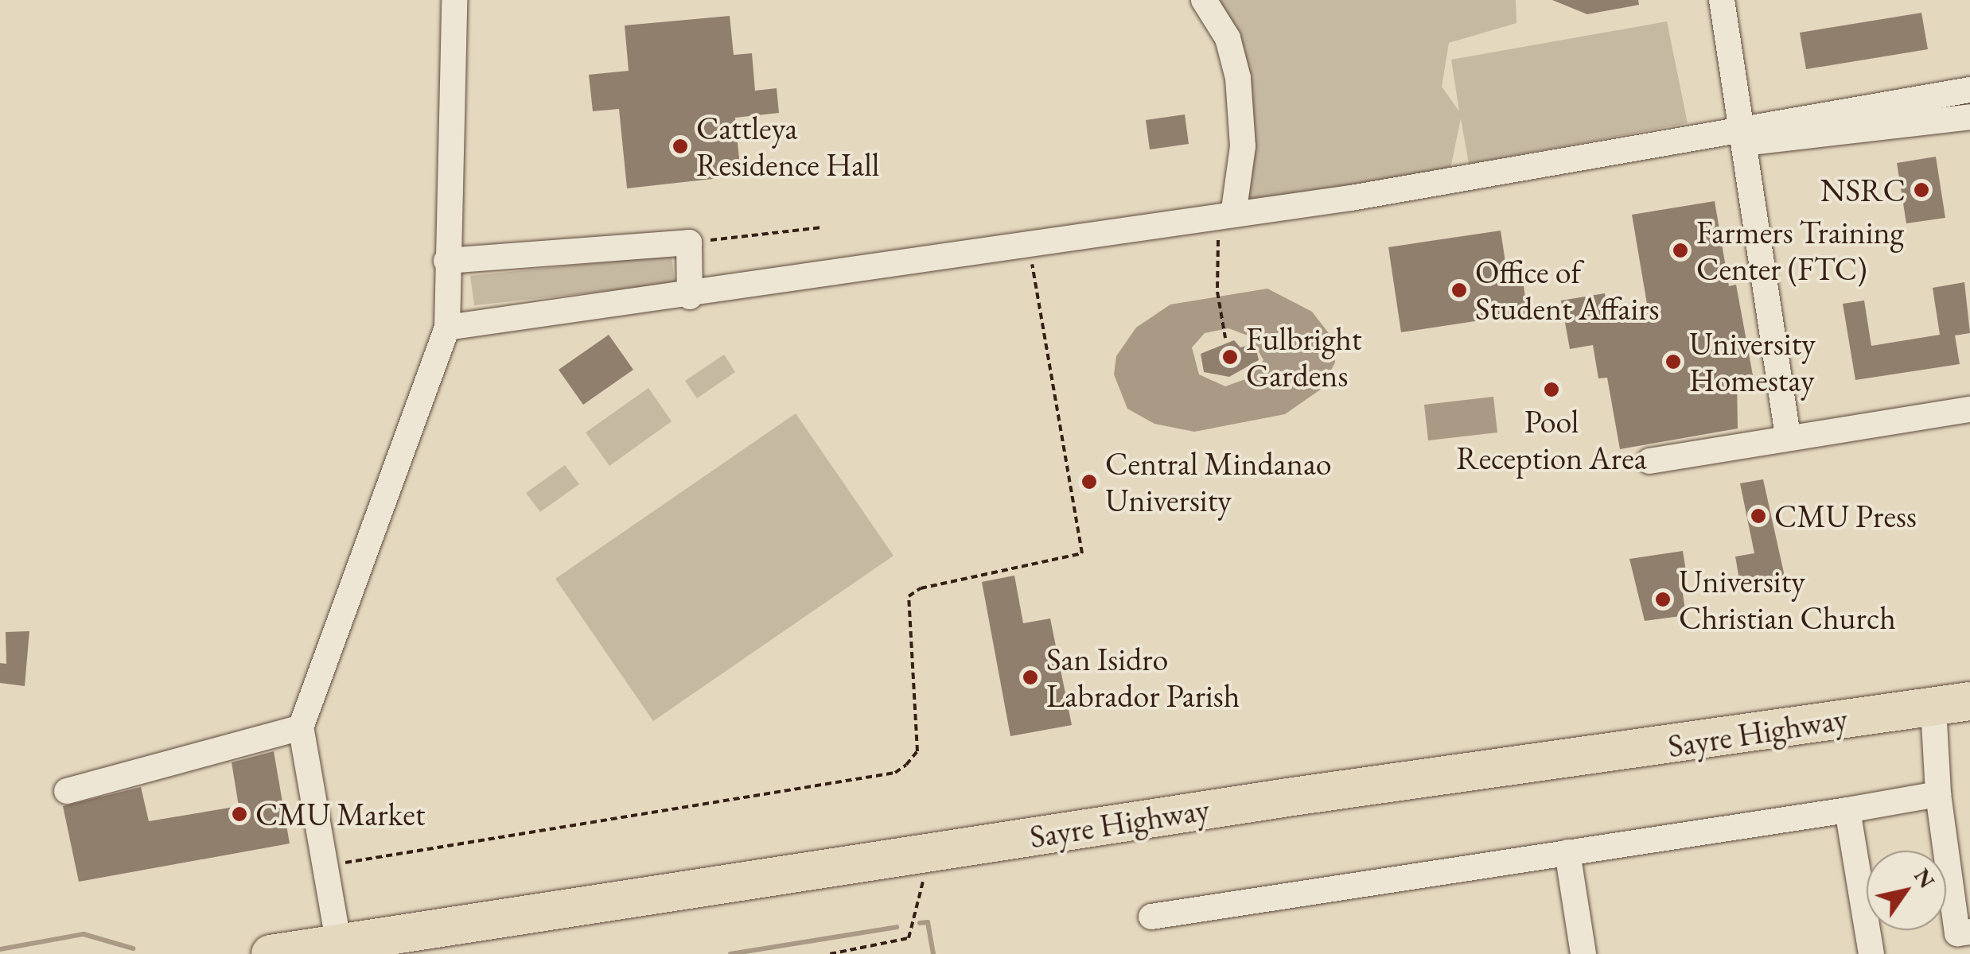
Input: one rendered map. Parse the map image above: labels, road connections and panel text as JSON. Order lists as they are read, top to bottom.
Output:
{
  "streets": {
    "highway": ["Sayre Highway"]
  },
  "places": [
    "Cattleya Residence Hall",
    "NSRC",
    "Farmers Training Center (FTC)",
    "Office of Student Affairs",
    "Fulbright Gardens",
    "University Homestay",
    "Pool Reception Area",
    "Central Mindanao University",
    "CMU Press",
    "University Christian Church",
    "San Isidro Labrador Parish",
    "CMU Market"
  ],
  "north": "top right"
}
